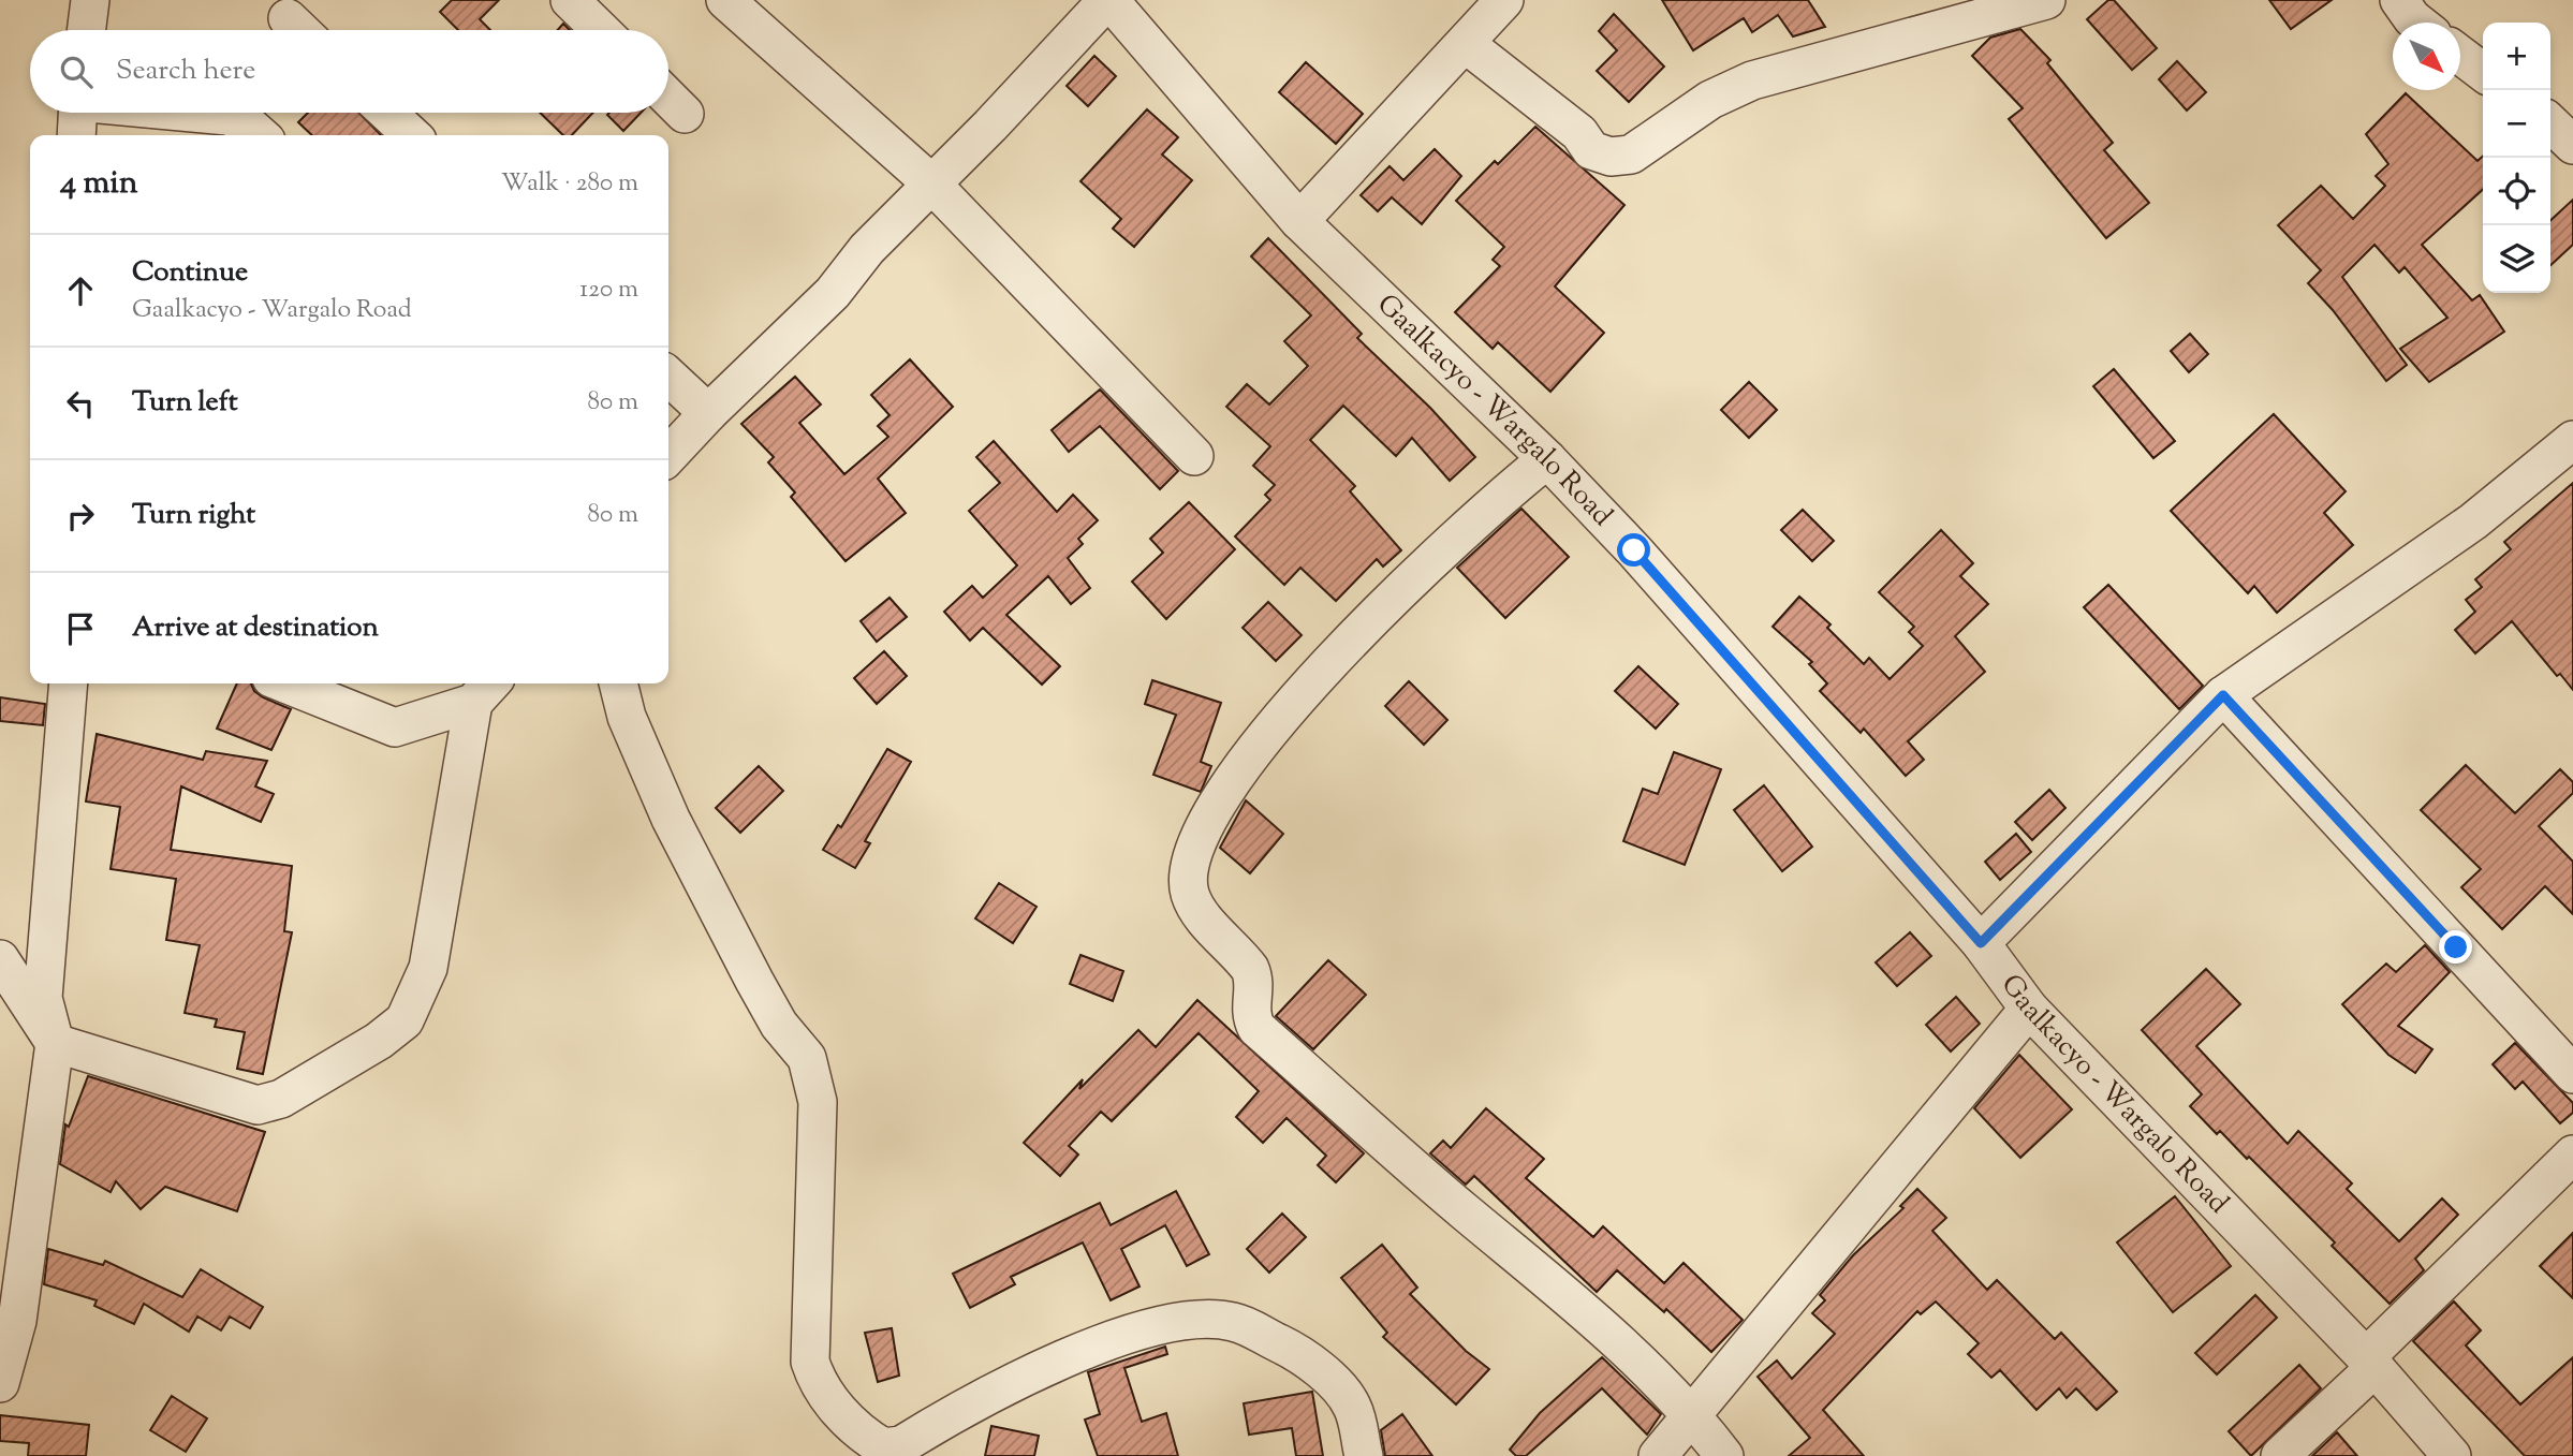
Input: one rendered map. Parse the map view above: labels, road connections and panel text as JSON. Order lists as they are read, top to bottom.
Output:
{
  "streets": {
    "street": ["Gaalkacyo - Wargalo Road"]
  },
  "north": "bottom right",
  "page": {
    "map_buttons": ["+", "−"],
    "search": "Search here",
    "heading": ["4 min", "Walk · 280 m"],
    "list": [
      ["Continue", "Gaalkacyo - Wargalo Road", "120 m"],
      ["Turn left", "80 m"],
      ["Turn right", "80 m"],
      "Arrive at destination"
    ]
  }
}
